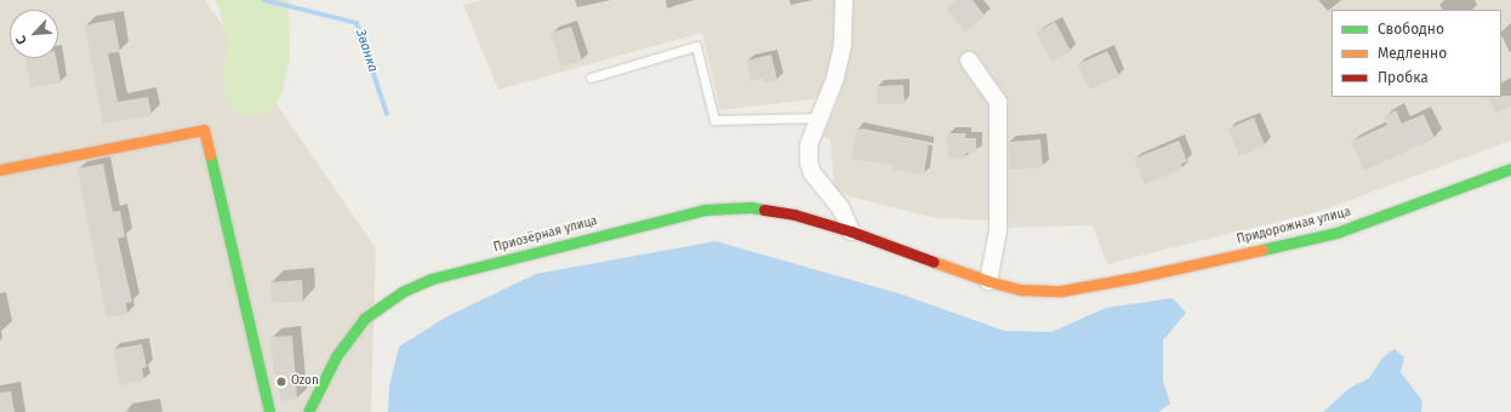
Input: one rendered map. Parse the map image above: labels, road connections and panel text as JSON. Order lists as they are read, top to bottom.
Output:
{
  "streets": {
    "street": ["Придорожная улица", "Приозёрная улица"]
  },
  "crossings": [
    ["Придорожная улица", "Приозёрная улица"]
  ],
  "water": ["Званка"],
  "places": ["Ozon"],
  "legend": ["Свободно", "Медленно", "Пробка"],
  "north": "bottom left"
}
